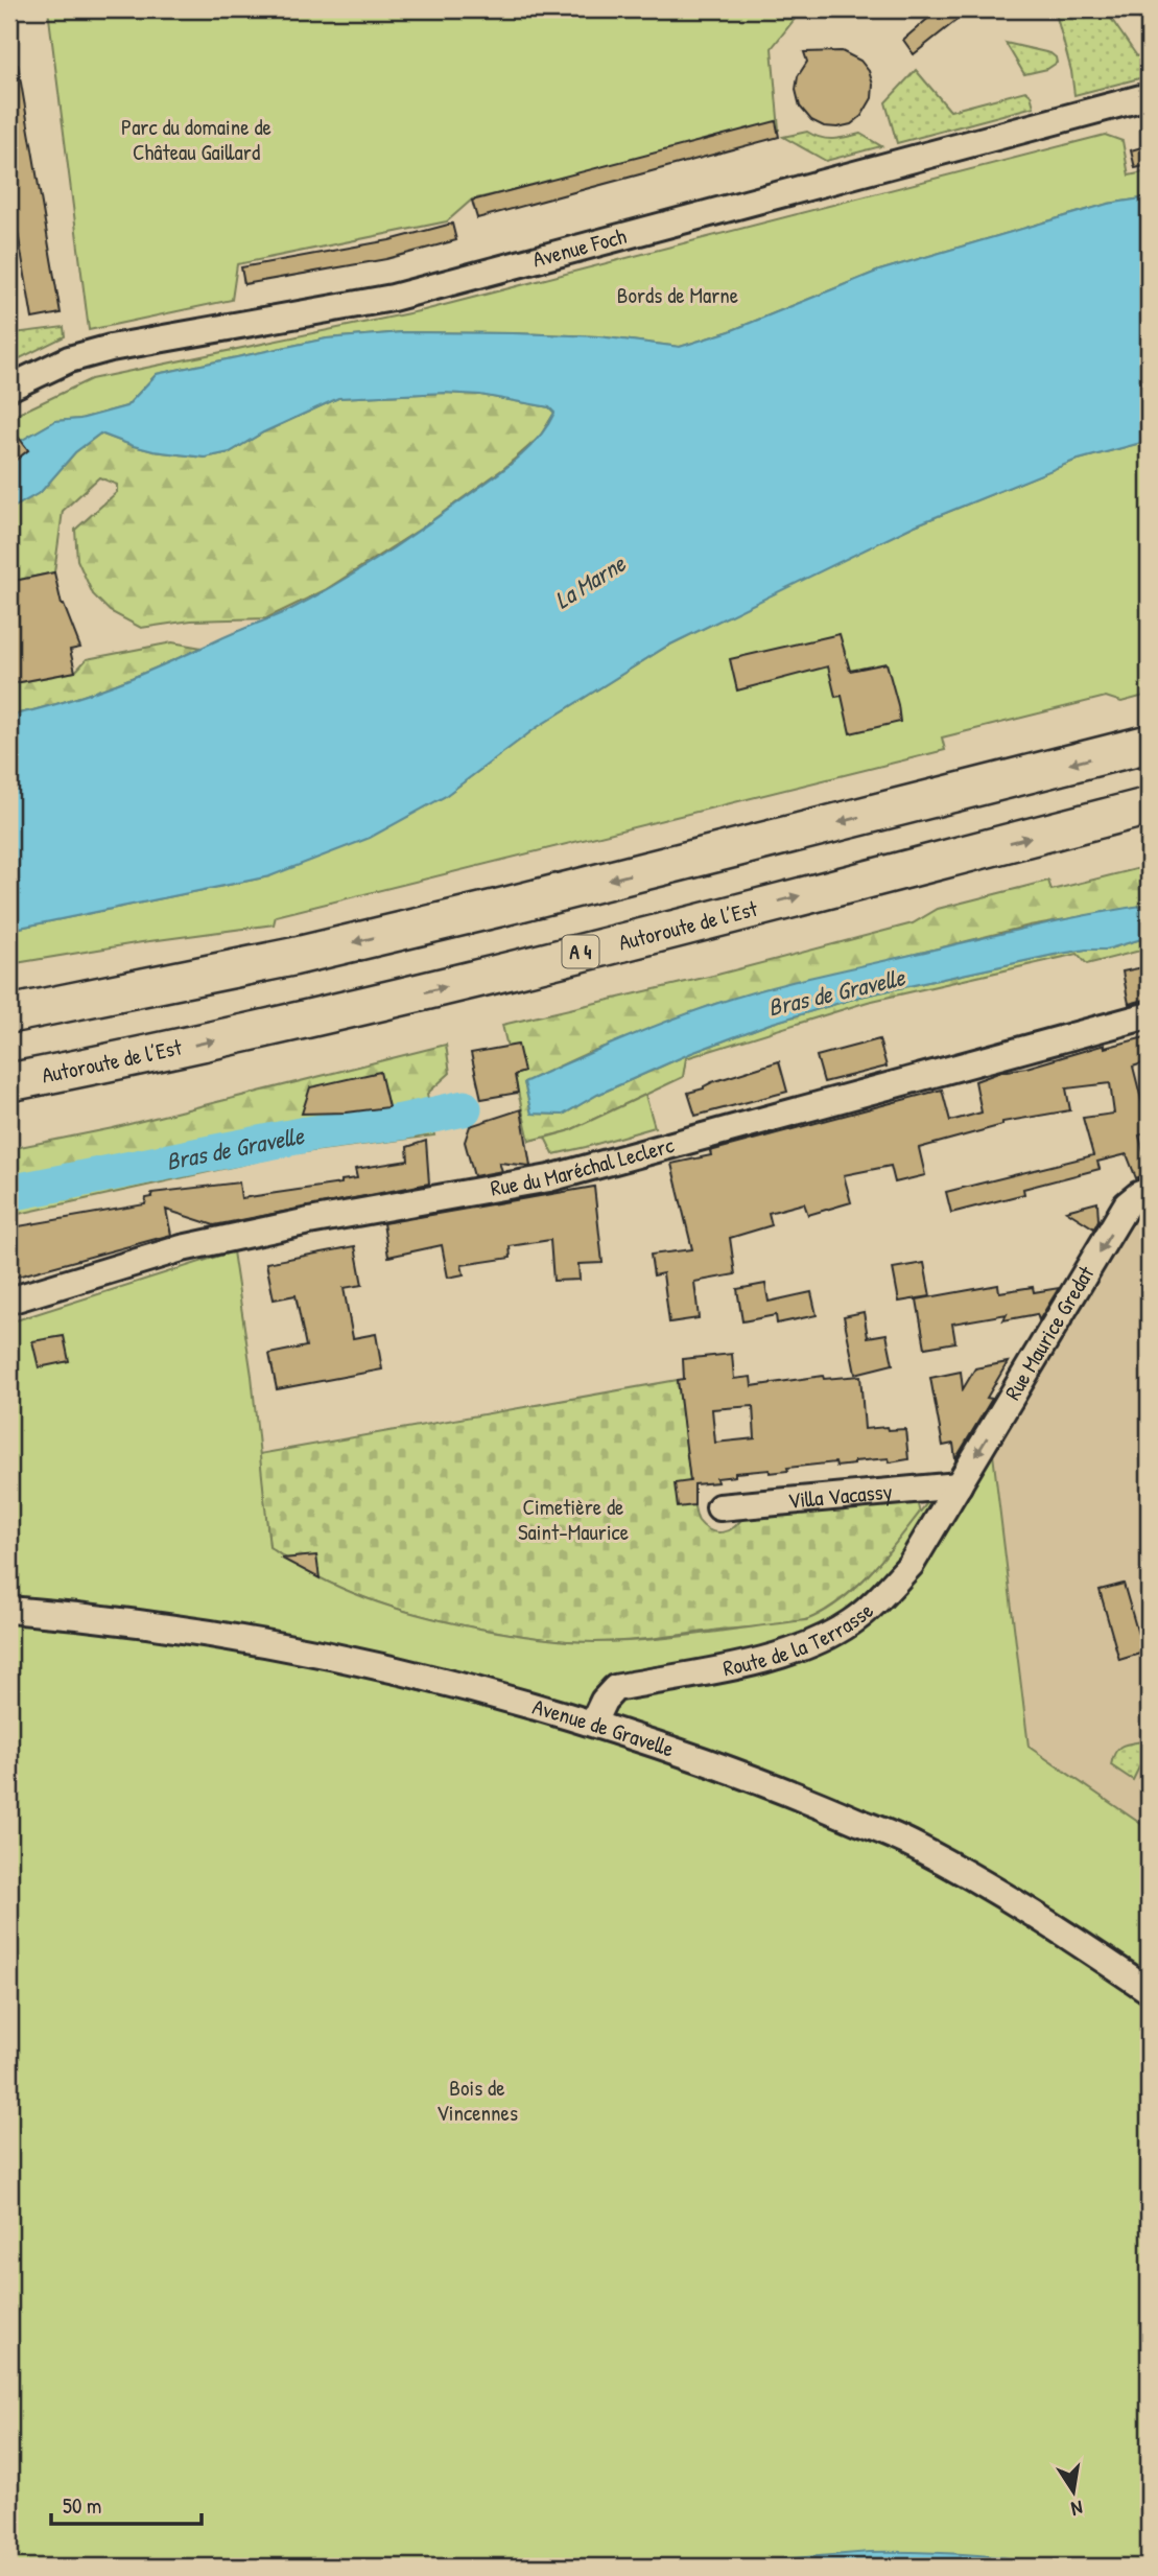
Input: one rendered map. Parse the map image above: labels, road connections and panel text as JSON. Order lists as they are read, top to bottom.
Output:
{
  "streets": {
    "highway": ["Autoroute de l’Est", "A 4"],
    "street": [
      "Avenue Foch",
      "Rue du Maréchal Leclerc",
      "Rue Maurice Gredat",
      "Villa Vacassy",
      "Route de la Terrasse",
      "Avenue de Gravelle"
    ]
  },
  "crossings": [
    ["Rue Maurice Gredat", "Villa Vacassy"],
    ["Rue Maurice Gredat", "Route de la Terrasse"],
    ["Villa Vacassy", "Route de la Terrasse"],
    ["Route de la Terrasse", "Avenue de Gravelle"]
  ],
  "one_way": ["Rue Maurice Gredat"],
  "water": ["La Marne", "Bras de Gravelle"],
  "parks": [
    "Parc du domaine de Château Gaillard",
    "Bords de Marne",
    "Cimetière de Saint-Maurice",
    "Bois de Vincennes"
  ],
  "scale_bar": "50 m",
  "north": "bottom"
}
